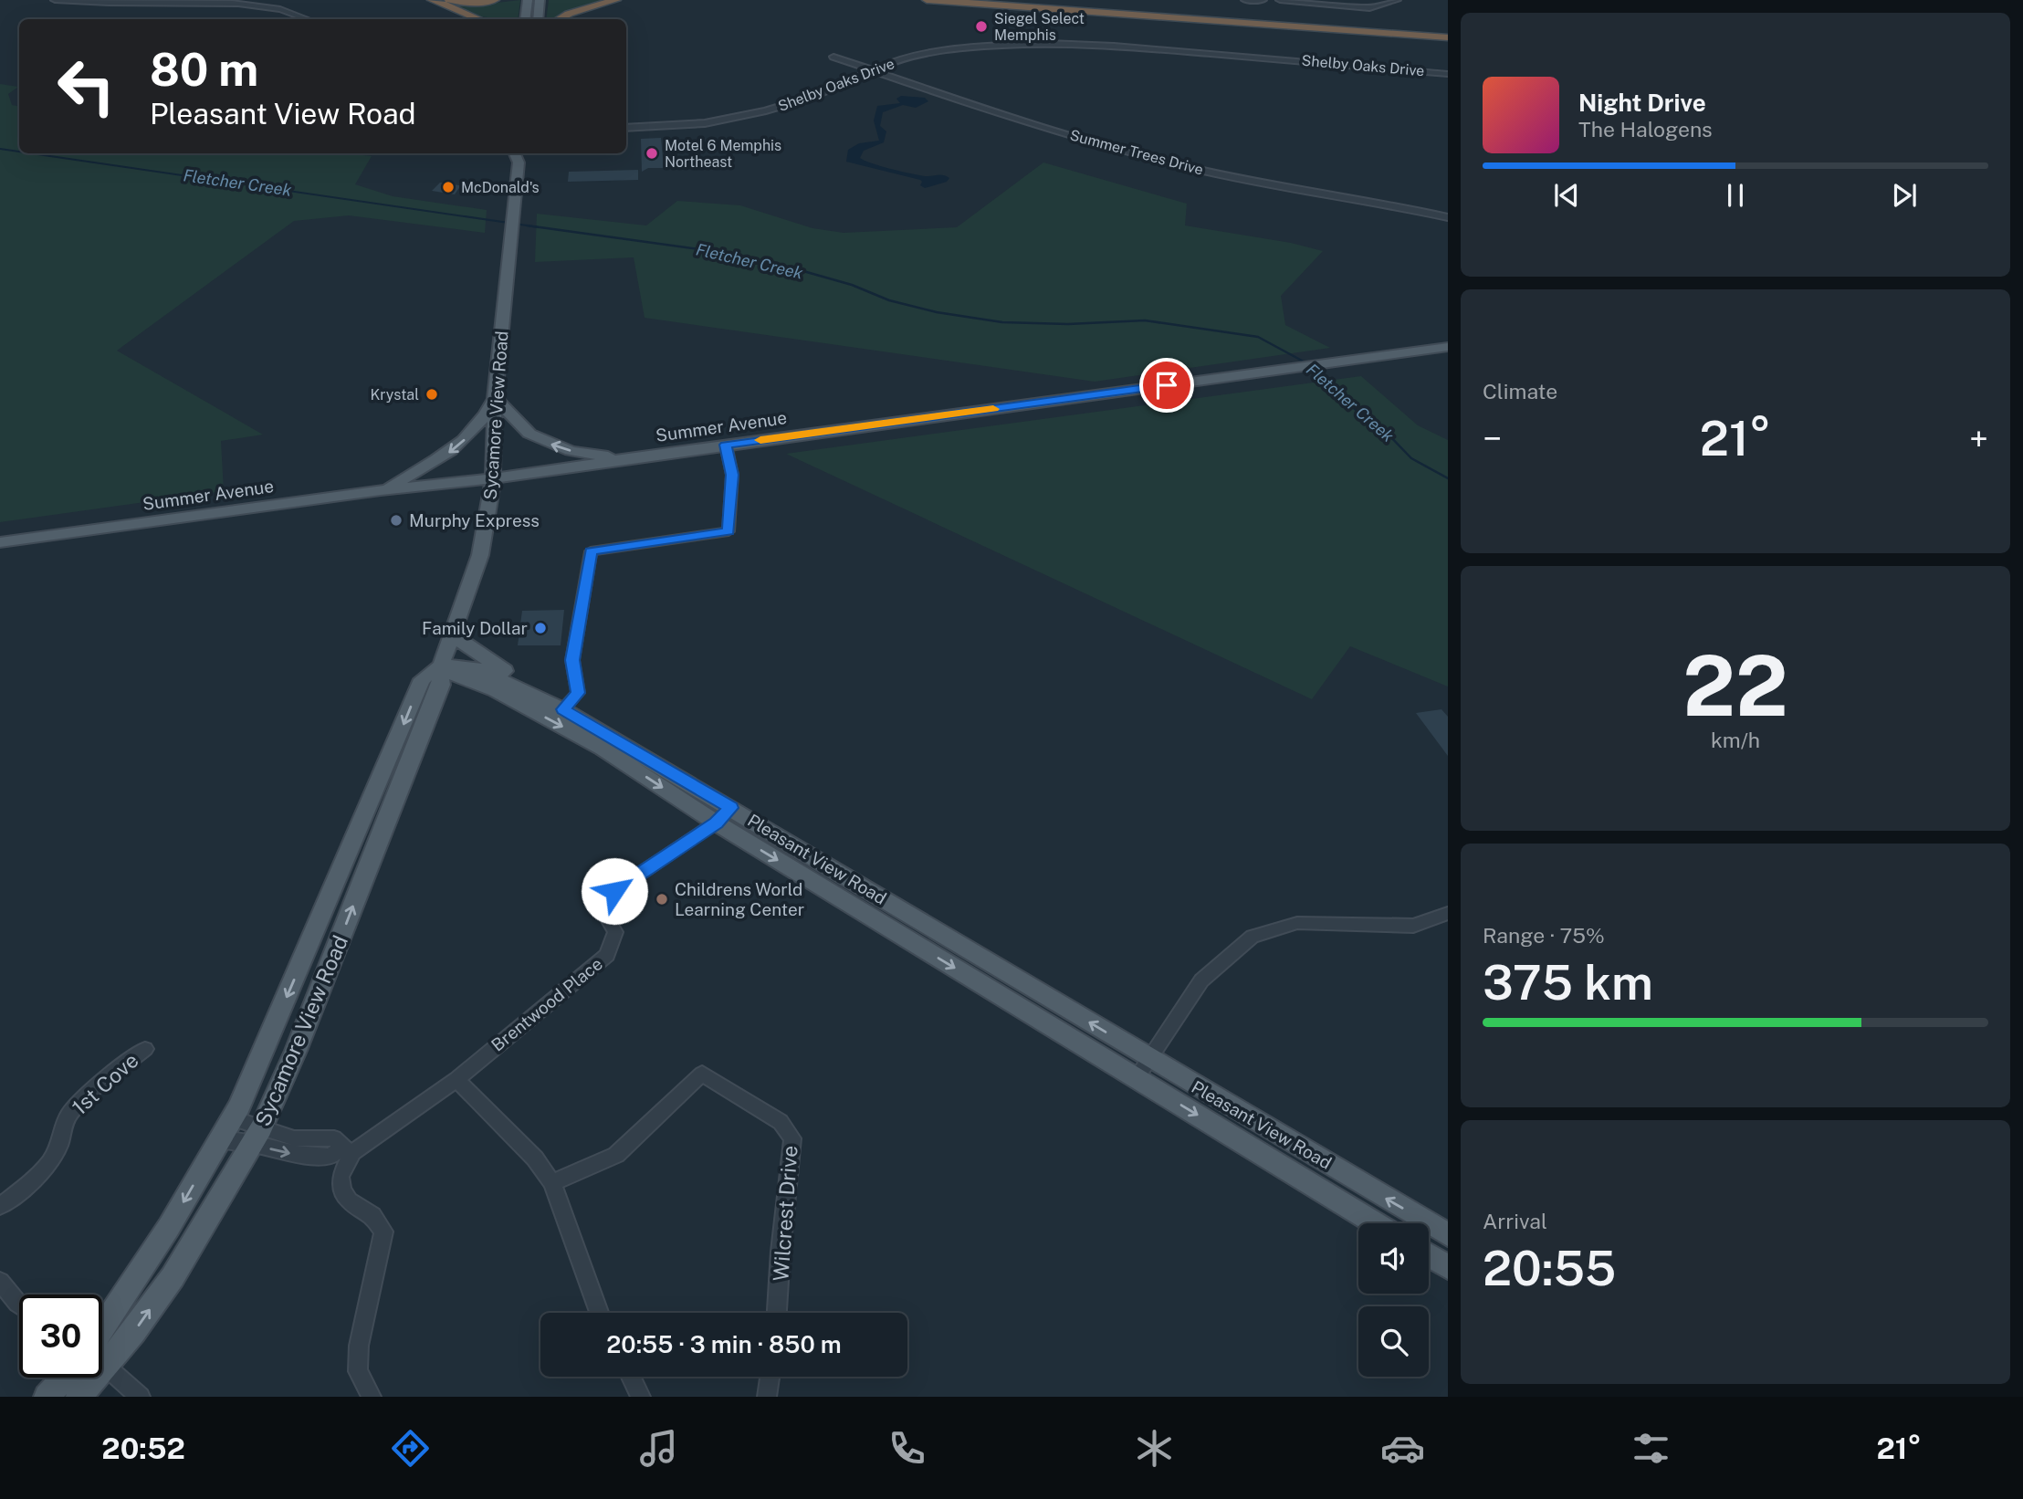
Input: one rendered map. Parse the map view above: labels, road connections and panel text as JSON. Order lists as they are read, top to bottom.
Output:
{
  "streets": {
    "main road": ["Sycamore View Road", "Summer Avenue", "Pleasant View Road"],
    "street": [
      "Shelby Oaks Drive",
      "Summer Trees Drive",
      "Brentwood Place",
      "1st Cove",
      "Wilcrest Drive"
    ]
  },
  "crossings": [
    ["Shelby Oaks Drive", "Summer Trees Drive"],
    ["Sycamore View Road", "Summer Avenue"],
    ["Sycamore View Road", "Pleasant View Road"],
    ["Sycamore View Road", "Brentwood Place"],
    ["Pleasant View Road", "Brentwood Place"]
  ],
  "water": ["Fletcher Creek"],
  "places": [
    "Siegel Select Memphis",
    "Motel 6 Memphis Northeast",
    "McDonald's",
    "Krystal",
    "Murphy Express",
    "Family Dollar",
    "Childrens World Learning Center"
  ],
  "page": {
    "turn": ["80 m", "Pleasant View Road"],
    "song": ["Night Drive", "The Halogens"],
    "tile": [
      "Climate",
      ["22", "km/h"],
      ["Range · 75%", "375 km"],
      ["Arrival", "20:55"]
    ],
    "heat": ["−", "21°", "+"],
    "limit": "30",
    "trip": "20:55 · 3 min · 850 m",
    "tabs": ["20:52", "21°"]
  }
}
